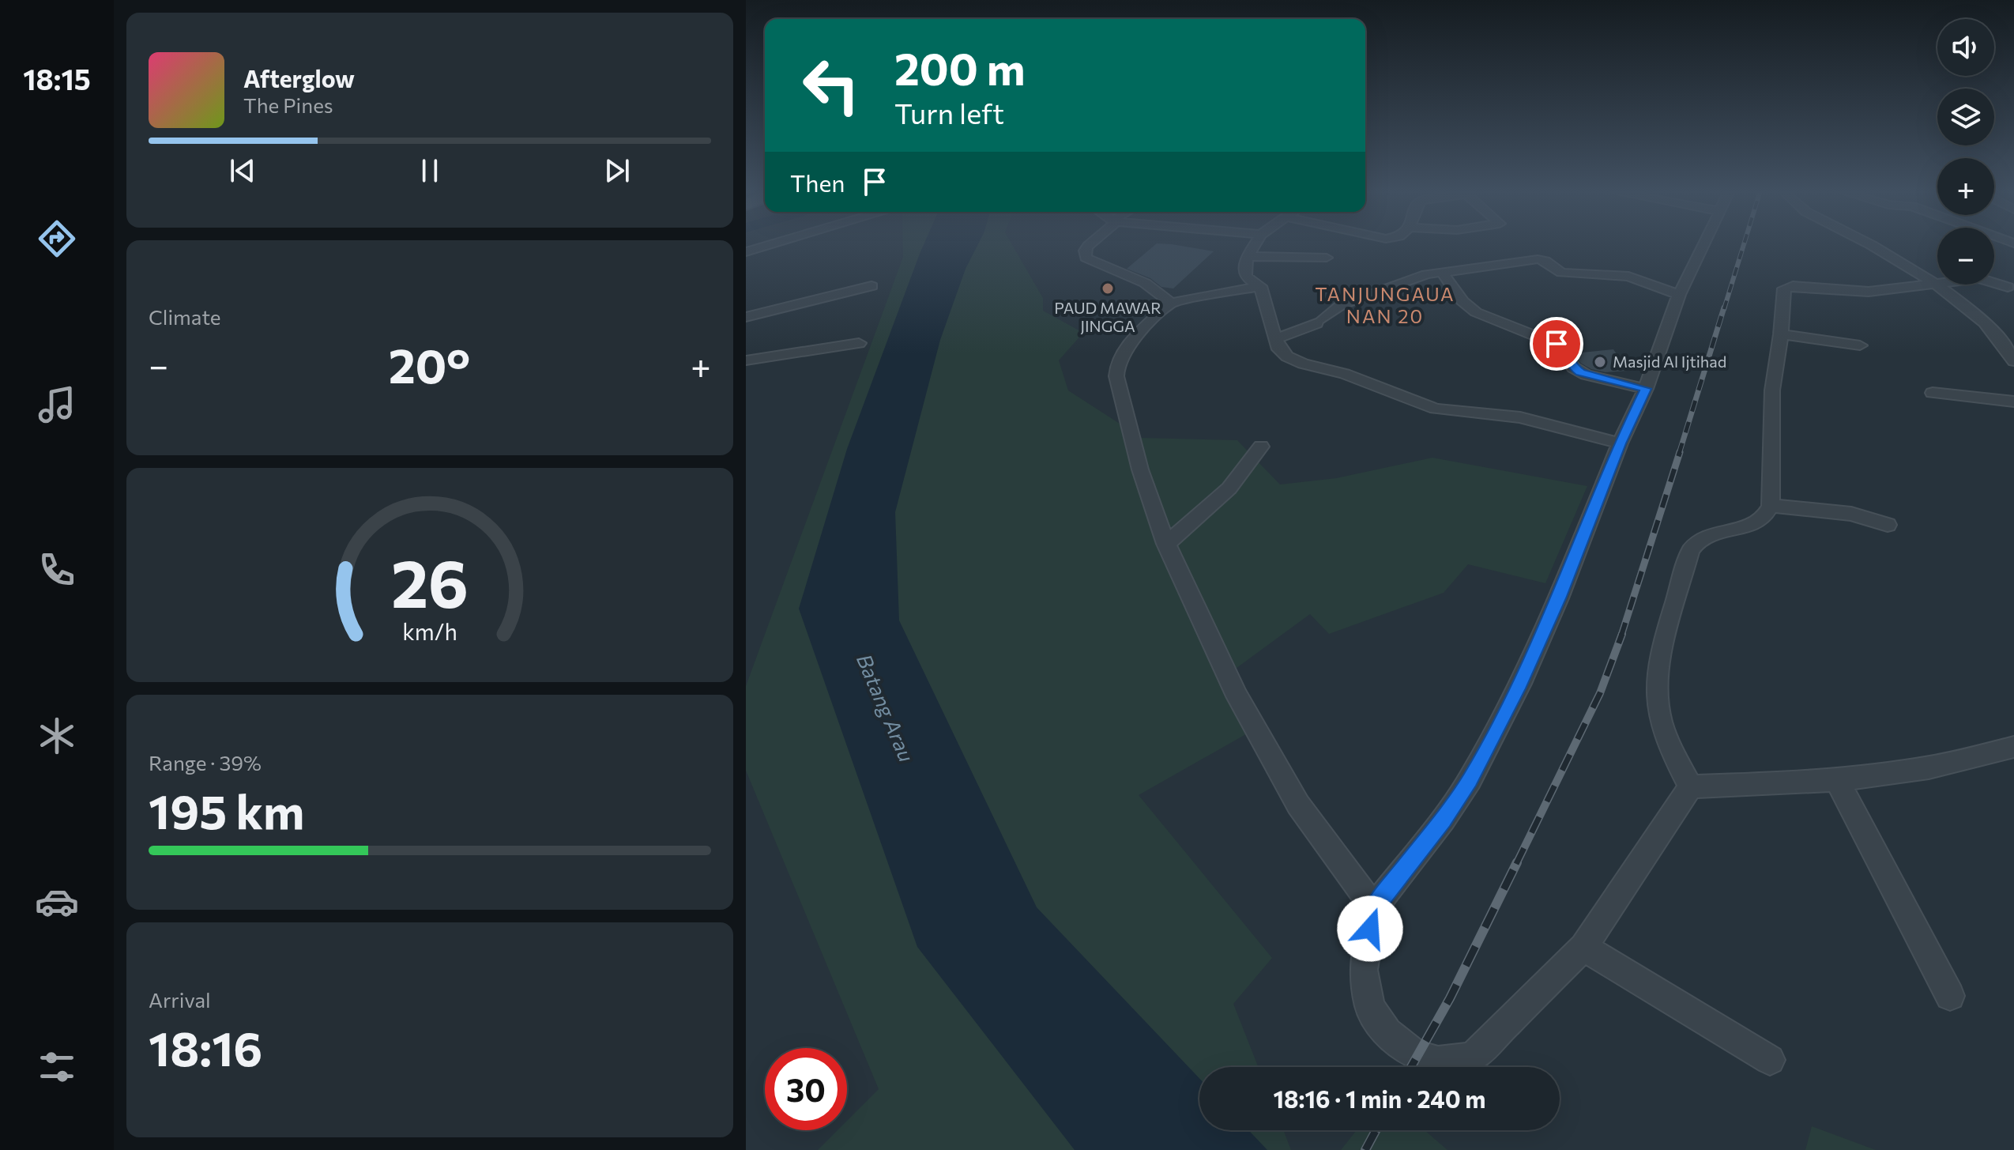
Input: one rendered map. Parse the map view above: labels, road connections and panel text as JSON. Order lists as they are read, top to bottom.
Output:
{
  "districts": ["TANJUNGAUA NAN 20"],
  "water": ["Batang Arau"],
  "places": ["PAUD MAWAR JINGGA", "Masjid Al Ijtihad"],
  "page": {
    "tabs": "18:15",
    "map_buttons": ["+", "−"],
    "turn": ["200 m", "Turn left"],
    "song": ["Afterglow", "The Pines"],
    "then": "Then",
    "tile": [
      "Climate",
      ["Range · 39%", "195 km"],
      ["Arrival", "18:16"]
    ],
    "heat": ["−", "20°", "+"],
    "limit": "30",
    "trip": "18:16 · 1 min · 240 m",
    "gauge": ["26", "km/h"]
  }
}
